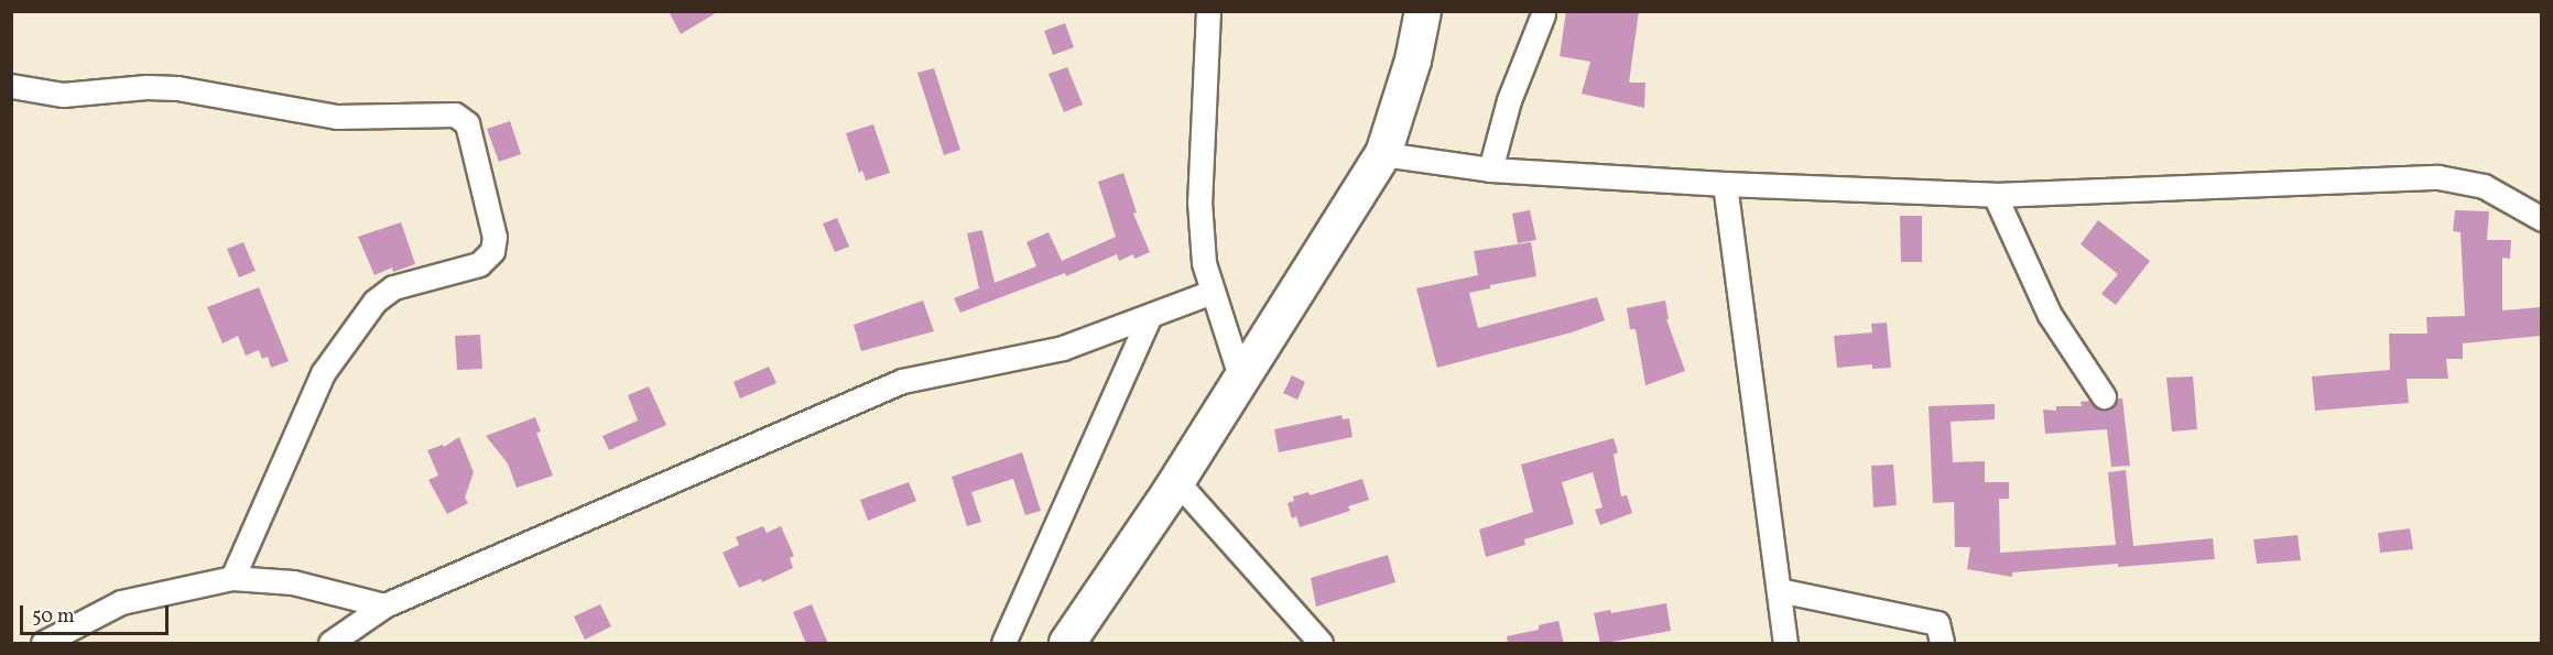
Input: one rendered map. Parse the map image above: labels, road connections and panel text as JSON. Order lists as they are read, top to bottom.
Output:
{
  "scale_bar": "50 m"
}
